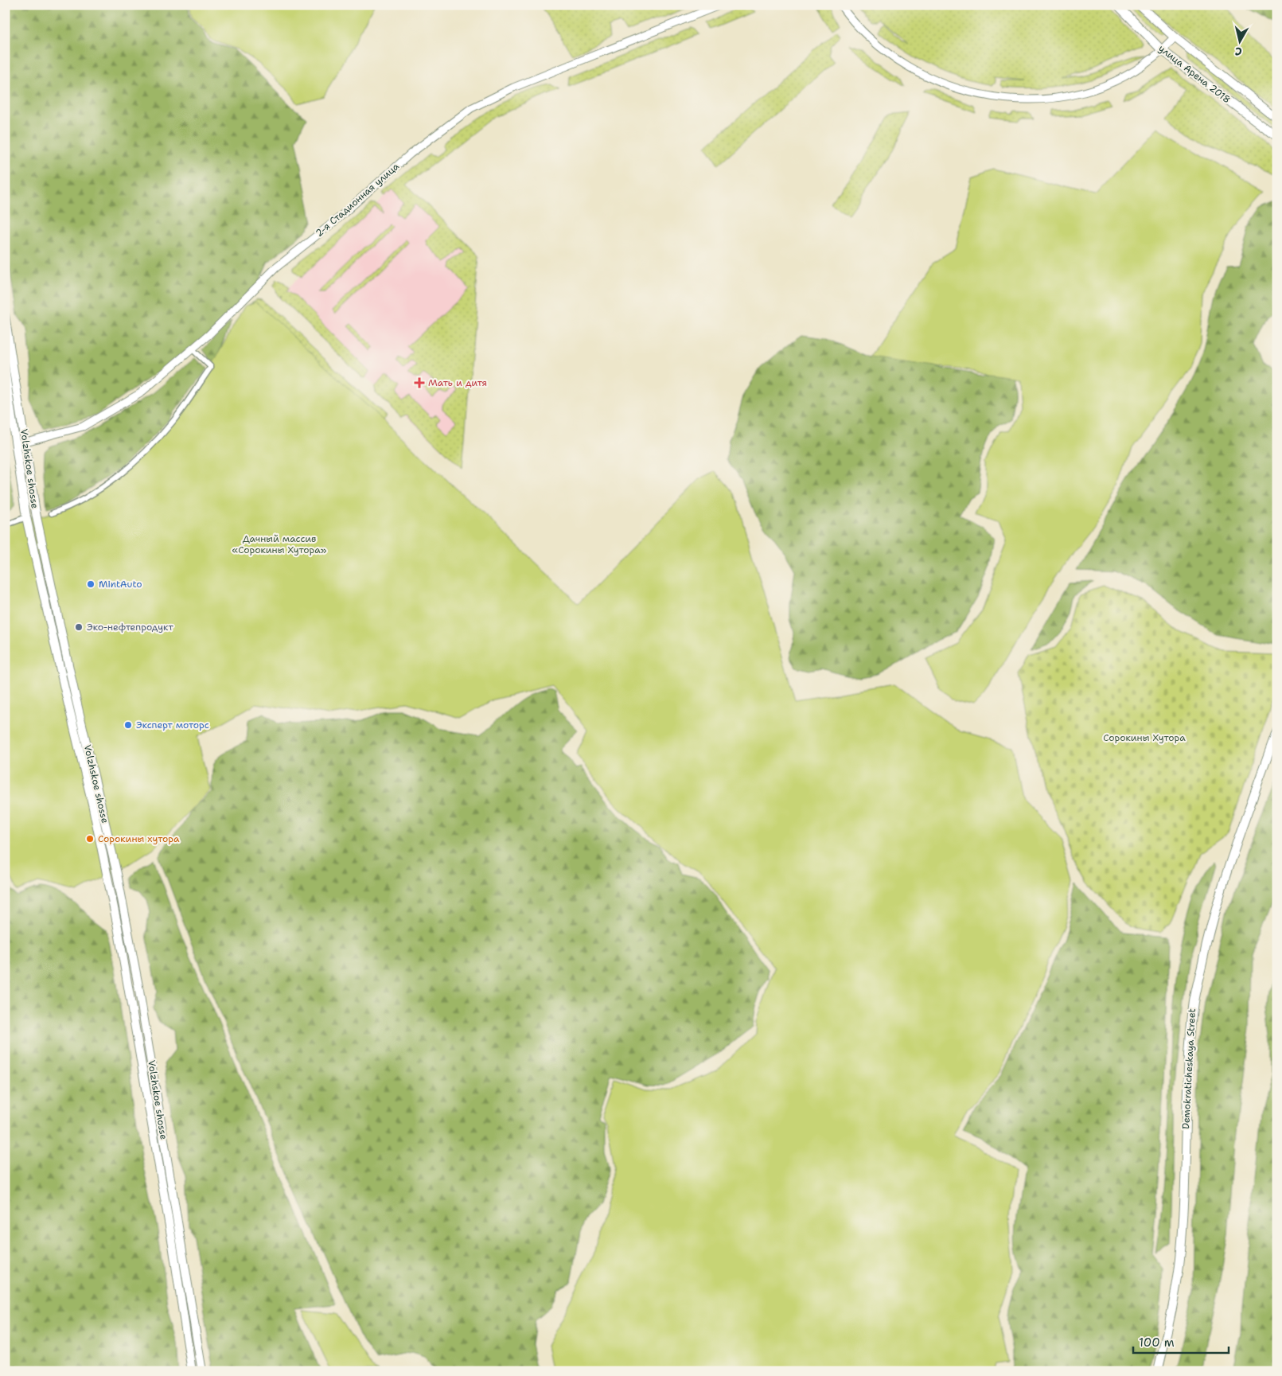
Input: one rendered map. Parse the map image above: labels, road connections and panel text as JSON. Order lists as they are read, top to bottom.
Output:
{
  "streets": {
    "main road": [
      "улица Арена 2018",
      "2-я Стадионная улица",
      "Volzhskoe shosse",
      "Demokraticheskaya Street"
    ]
  },
  "crossings": [
    ["2-я Стадионная улица", "Volzhskoe shosse"]
  ],
  "parks": ["Дачный массив «Сорокины Хутора»", "Сорокины Хутора"],
  "places": {
    "health": ["Мать и дитя"],
    "other": [
      "MintAuto",
      "Эко-нефтепродукт",
      "Эксперт моторс",
      "Сорокины хутора"
    ]
  },
  "scale_bar": "100 m",
  "north": "bottom"
}
